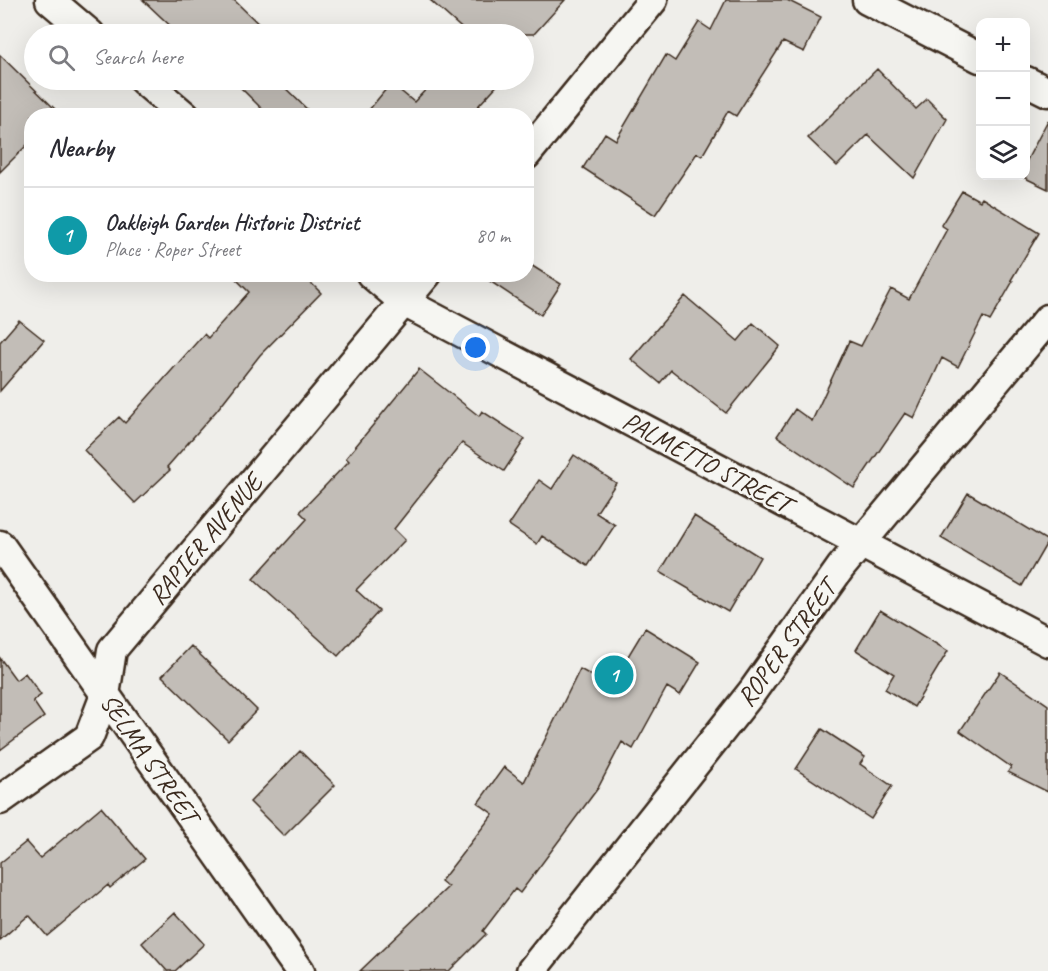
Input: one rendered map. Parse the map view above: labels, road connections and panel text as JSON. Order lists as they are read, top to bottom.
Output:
{
  "streets": {
    "street": [
      "PALMETTO STREET",
      "RAPIER AVENUE",
      "ROPER STREET",
      "SELMA STREET"
    ]
  },
  "crossings": [
    ["PALMETTO STREET", "RAPIER AVENUE"],
    ["PALMETTO STREET", "ROPER STREET"],
    ["RAPIER AVENUE", "SELMA STREET"]
  ],
  "page": {
    "map_buttons": ["+", "−"],
    "search": "Search here",
    "heading": "Nearby",
    "list": [
      {
        "mark": "1",
        "name": "Oakleigh Garden Historic District",
        "note": "Place · Roper Street",
        "value": "80 m"
      }
    ],
    "pins": "1"
  }
}
